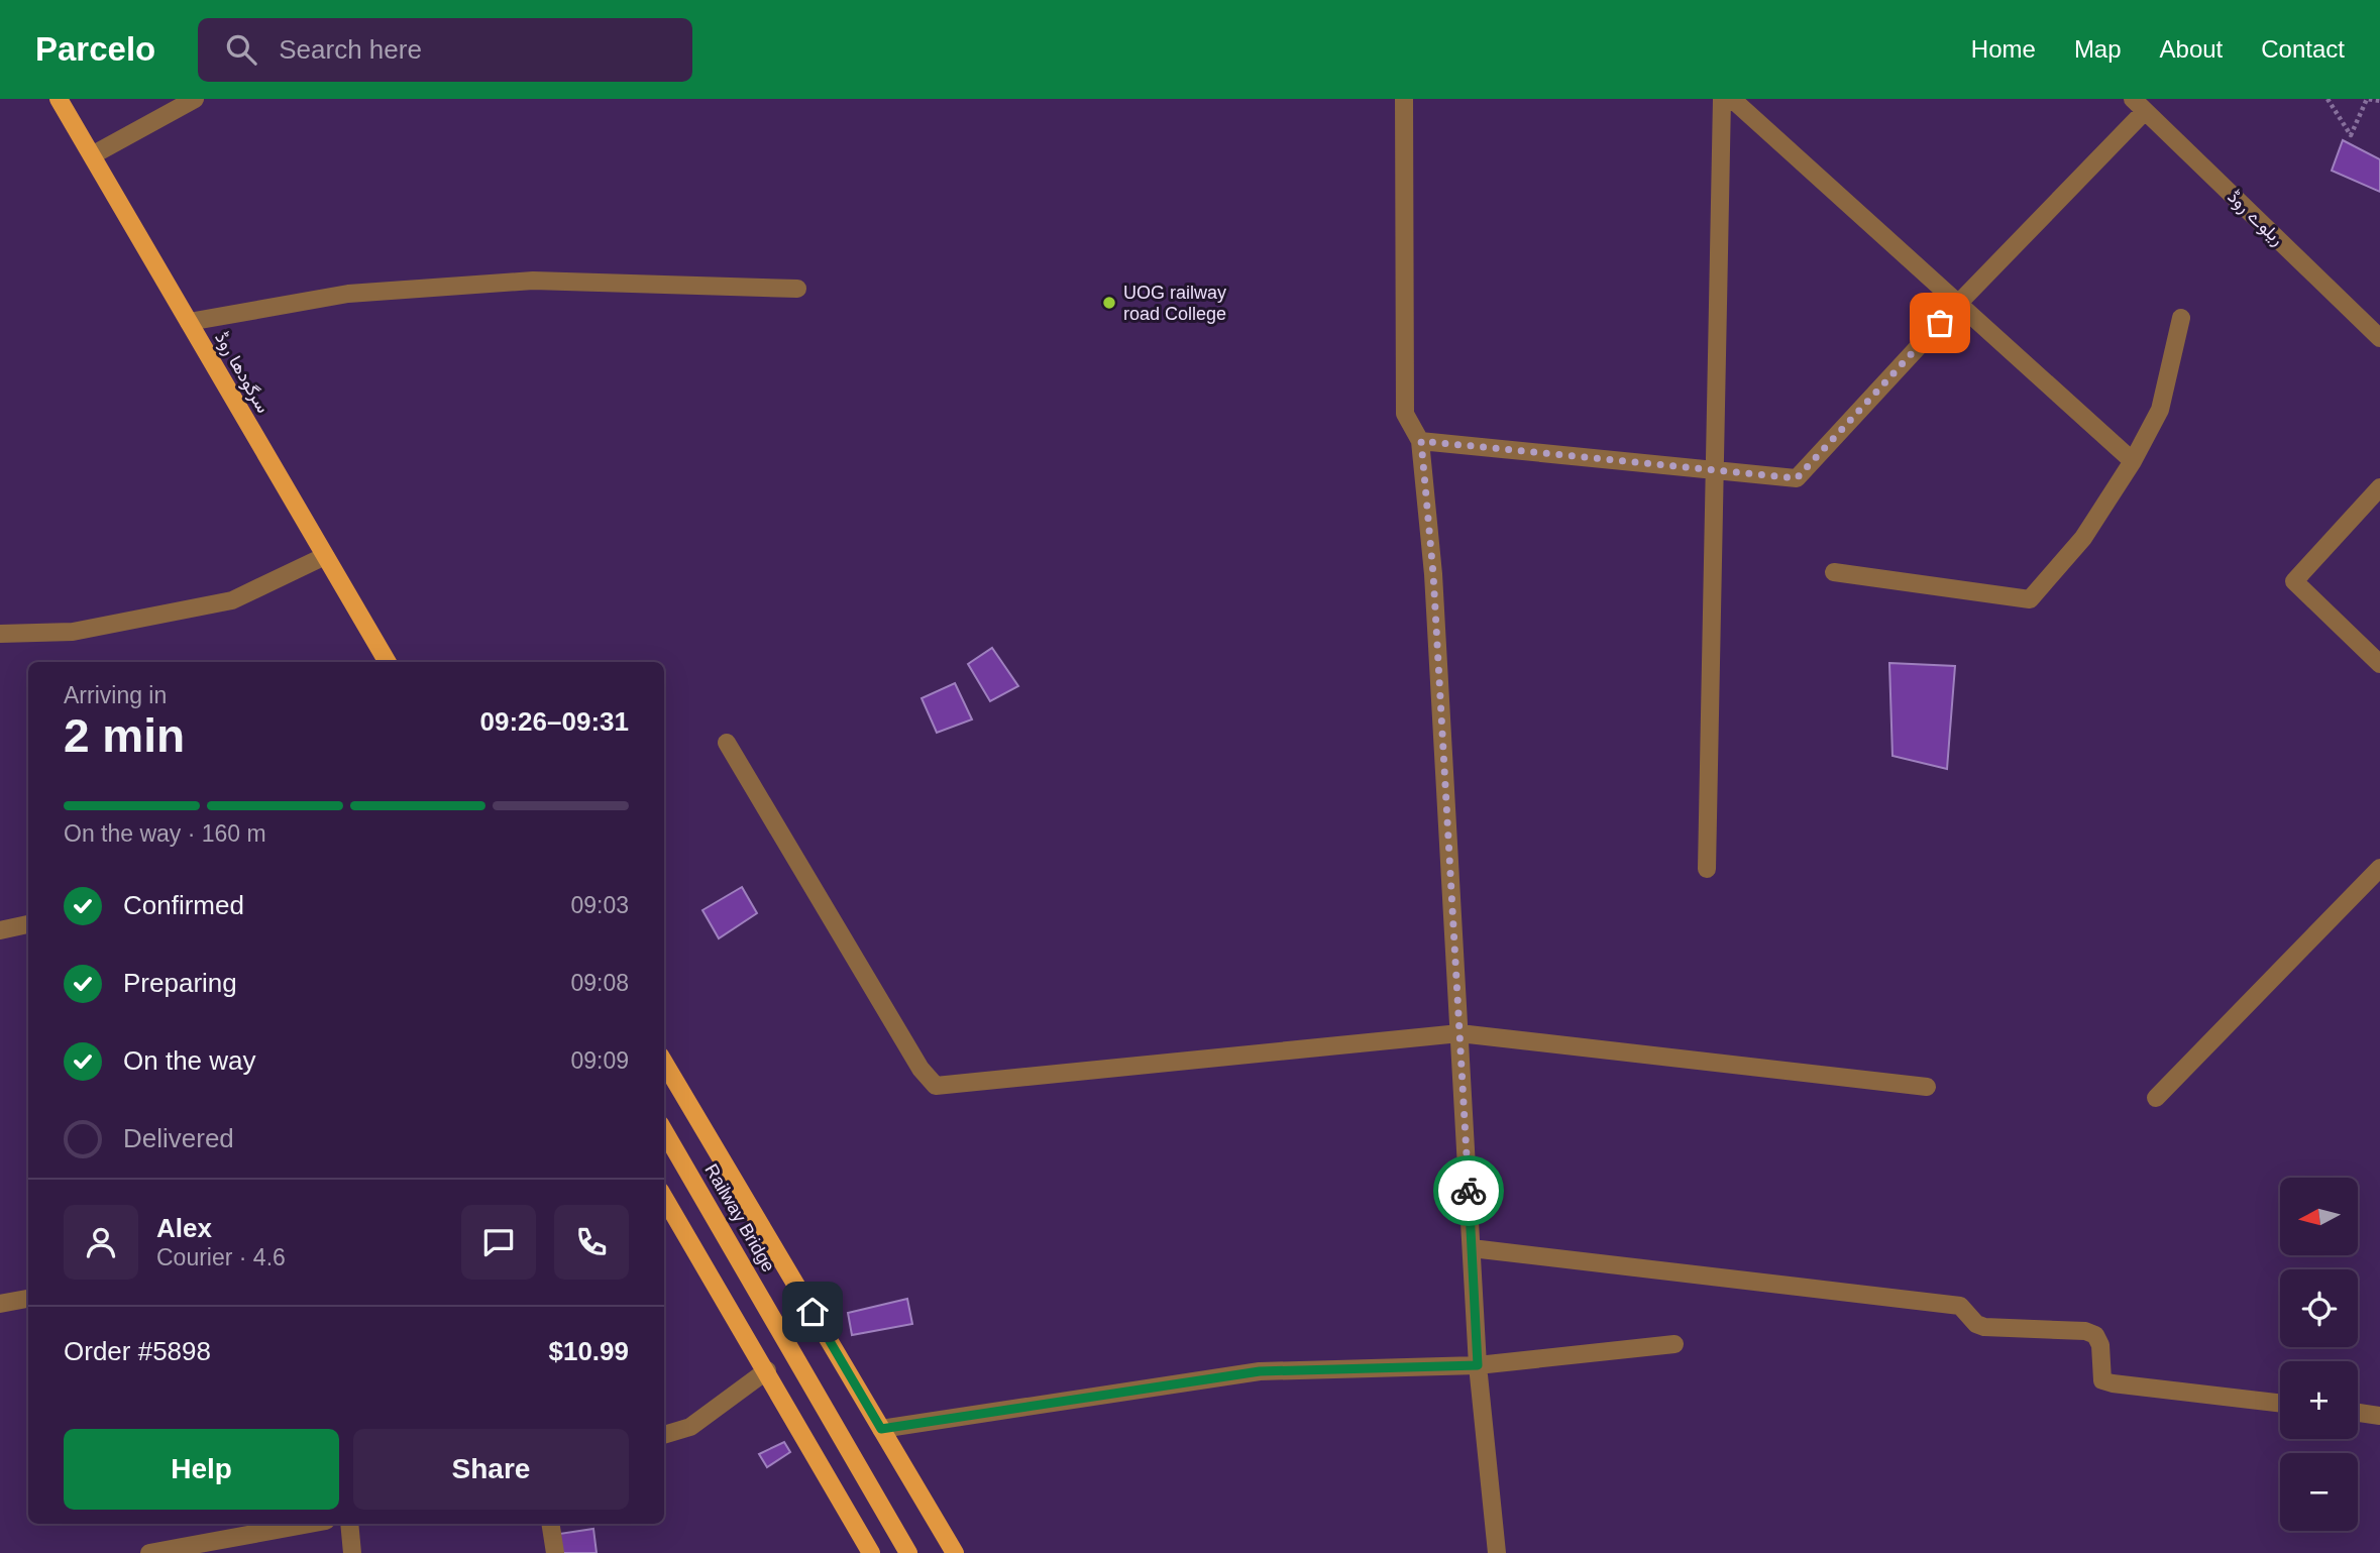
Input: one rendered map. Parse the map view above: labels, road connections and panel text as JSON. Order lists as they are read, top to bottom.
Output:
{
  "streets": {
    "main road": ["سرگودھا روڈ", "Railway Bridge"],
    "street": ["ریلوے روڈ"]
  },
  "places": ["UOG railway road College"],
  "north": "left",
  "page": {
    "header": "Parcelo",
    "search": "Search here",
    "nav": [
      "Home",
      "Map",
      "About",
      "Contact"
    ],
    "heading": ["2 min", "Arriving in", "09:26–09:31"],
    "panel": [
      "Alex",
      "Courier · 4.6",
      "Order #5898",
      "$10.99"
    ],
    "bar": "On the way · 160 m",
    "list": [
      ["Confirmed", "09:03"],
      ["Preparing", "09:08"],
      ["On the way", "09:09"],
      "Delivered"
    ],
    "map_buttons": ["+", "−"],
    "buttons": ["Help", "Share"]
  }
}
